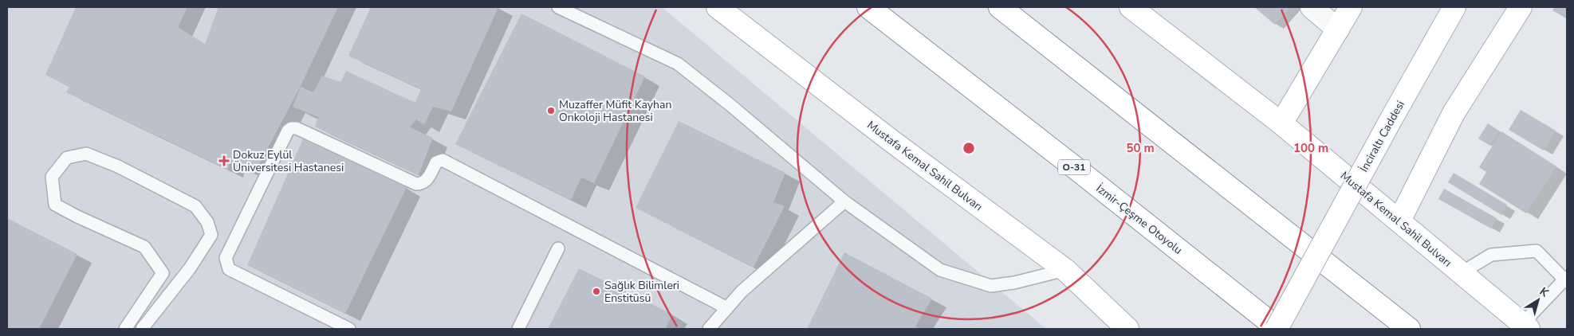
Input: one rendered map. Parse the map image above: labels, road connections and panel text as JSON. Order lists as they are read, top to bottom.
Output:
{
  "streets": {
    "main road": [
      "İnciraltı Caddesi",
      "Mustafa Kemal Sahil Bulvarı",
      "O-31",
      "İzmir-Çeşme Otoyolu"
    ]
  },
  "crossings": [
    ["İnciraltı Caddesi", "İzmir-Çeşme Otoyolu"]
  ],
  "places": {
    "other": ["Muzaffer Müfit Kayhan Onkoloji Hastanesi", "Sağlık Bilimleri Enstitüsü"],
    "health": ["Dokuz Eylül Üniversitesi Hastanesi"]
  },
  "north": "top right",
  "rings": ["50 m", "100 m"]
}
